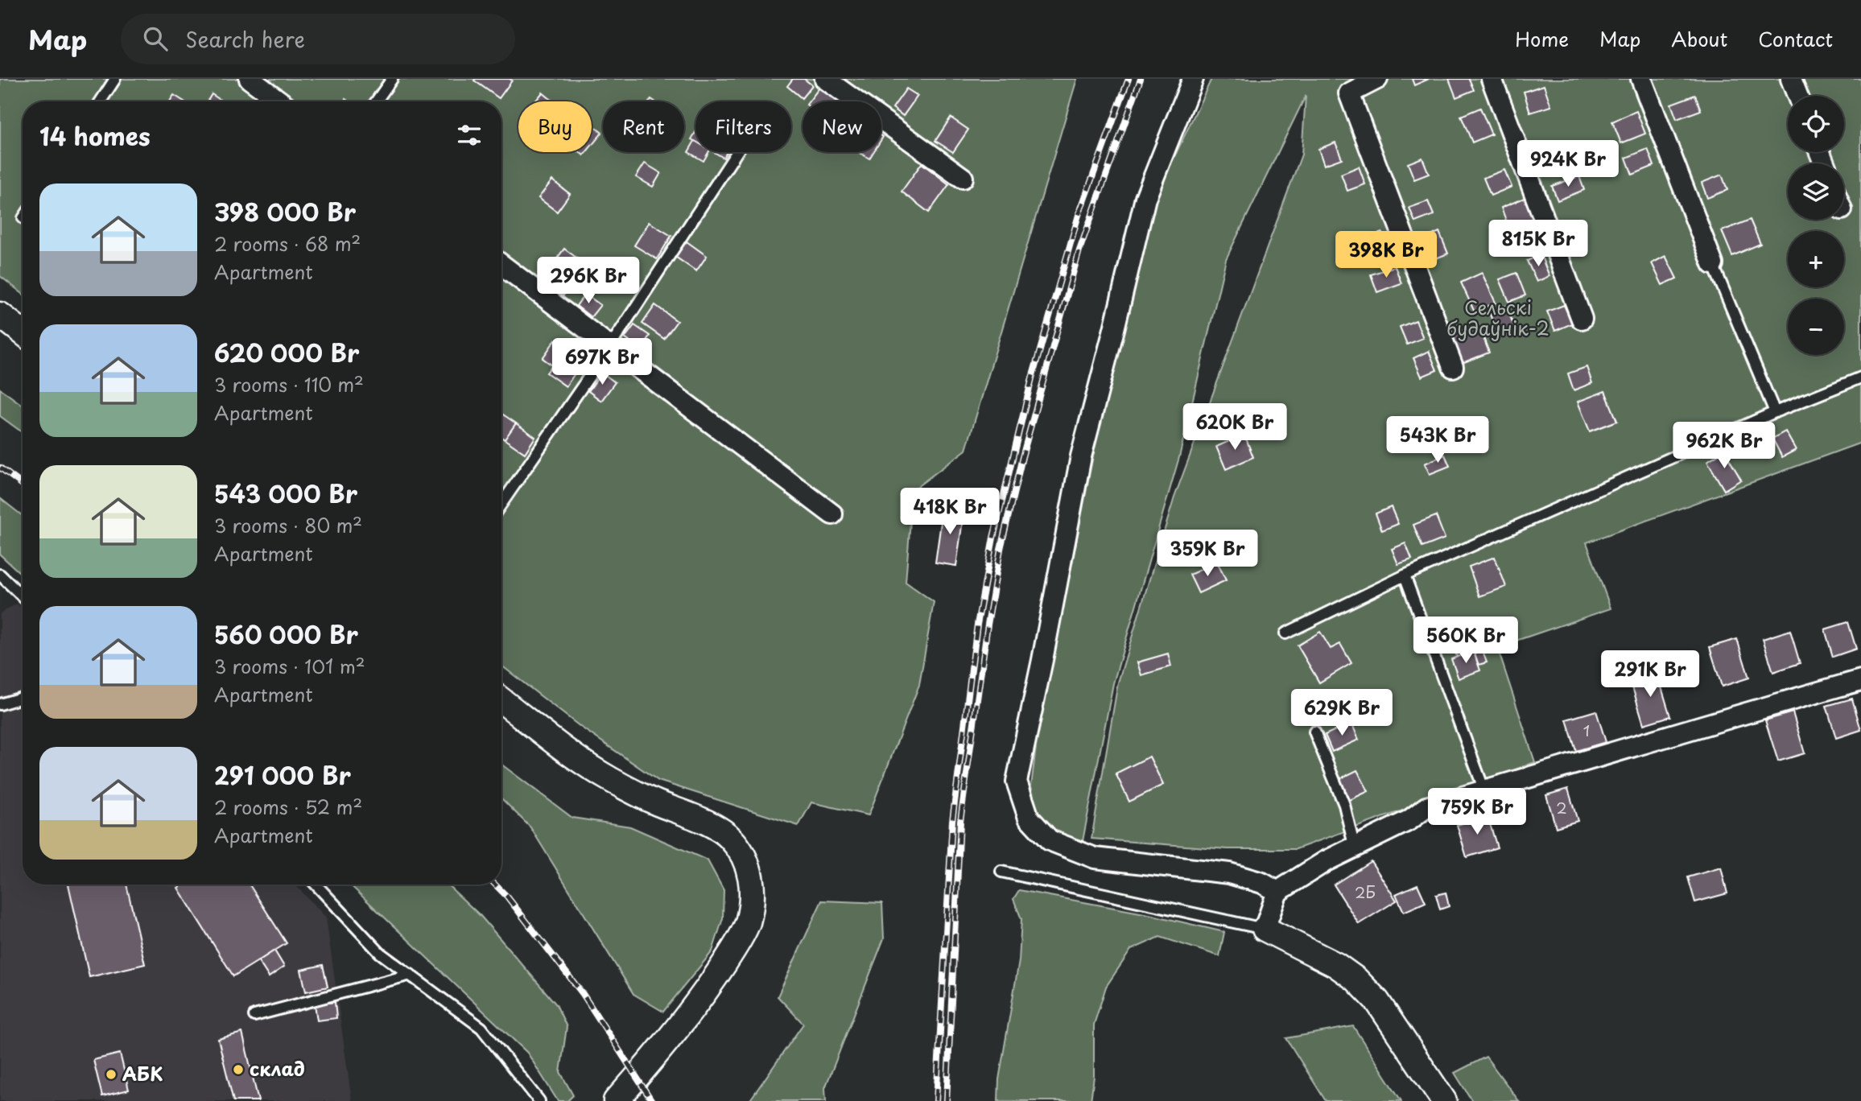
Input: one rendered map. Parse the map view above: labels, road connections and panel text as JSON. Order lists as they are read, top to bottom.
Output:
{
  "parks": ["Сельскі будаўнік-2"],
  "places": ["склад", "АБК"],
  "house_numbers": ["1", "2", "2Б"],
  "page": {
    "header": "Map",
    "search": "Search here",
    "nav": [
      "Home",
      "Map",
      "About",
      "Contact"
    ],
    "map_buttons": ["+", "−"],
    "chip": [
      "Buy",
      "Rent",
      "Filters",
      "New"
    ],
    "heading": "14 homes",
    "price": [
      "924K Br",
      "815K Br",
      "398K Br",
      "296K Br",
      "697K Br",
      "620K Br",
      "543K Br",
      "962K Br",
      "418K Br",
      "359K Br",
      "560K Br",
      "291K Br",
      "629K Br",
      "759K Br"
    ],
    "list": [
      {
        "name": "398 000 Br",
        "note": "2 rooms · 68 m² · Apartment"
      },
      {
        "name": "620 000 Br",
        "note": "3 rooms · 110 m² · Apartment"
      },
      {
        "name": "543 000 Br",
        "note": "3 rooms · 80 m² · Apartment"
      },
      {
        "name": "560 000 Br",
        "note": "3 rooms · 101 m² · Apartment"
      },
      {
        "name": "291 000 Br",
        "note": "2 rooms · 52 m² · Apartment"
      }
    ]
  }
}
